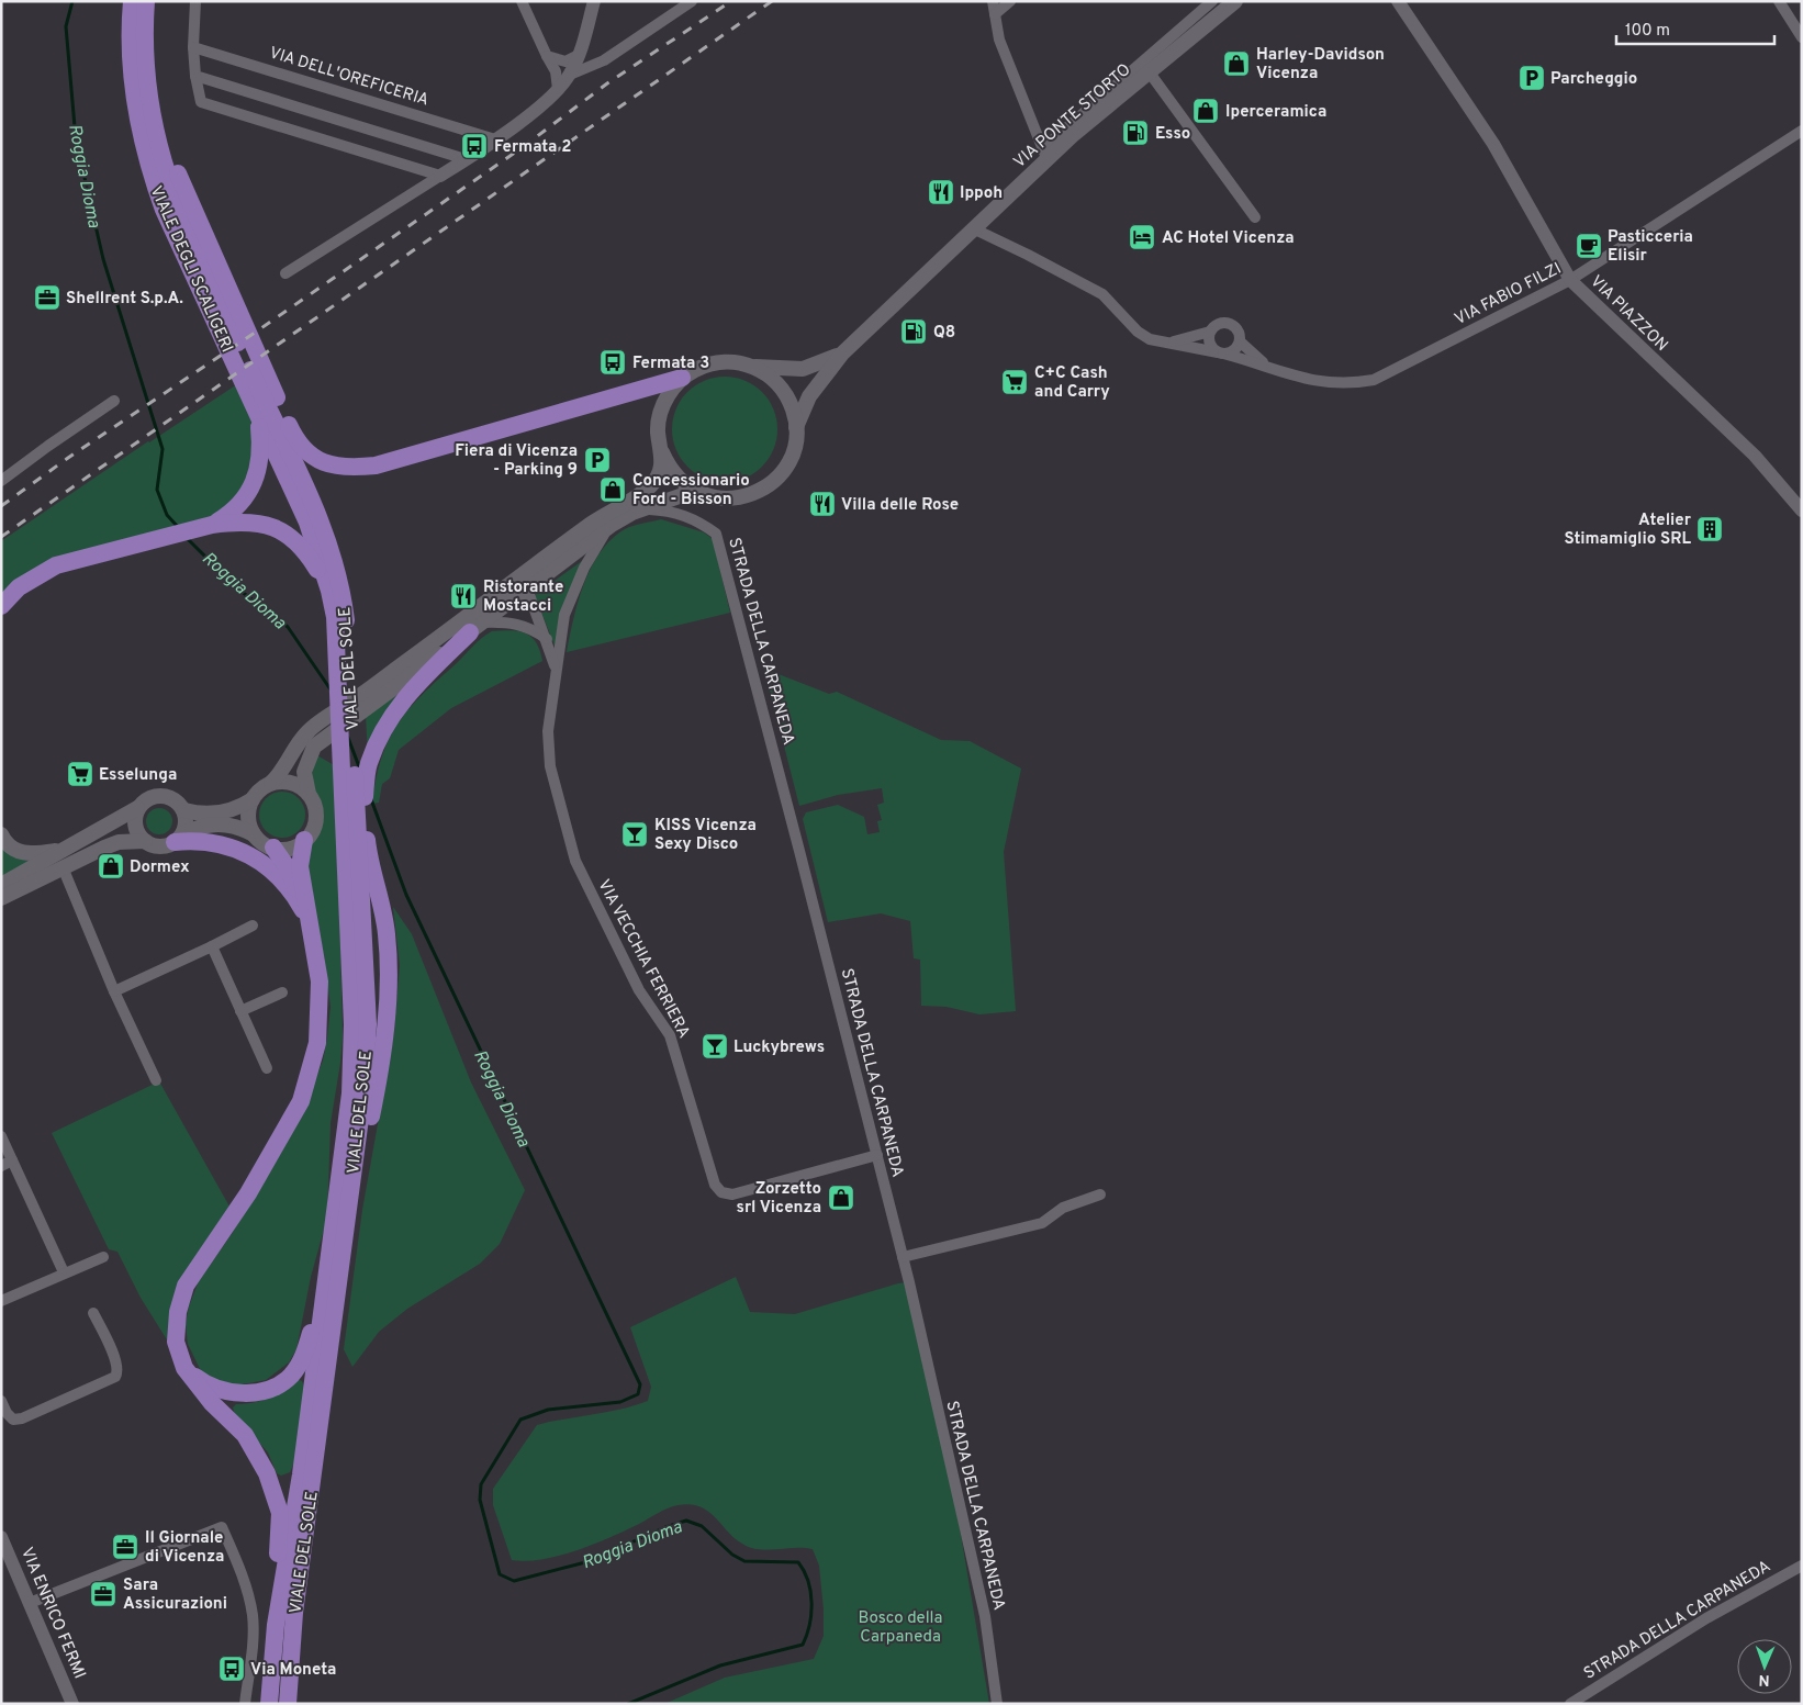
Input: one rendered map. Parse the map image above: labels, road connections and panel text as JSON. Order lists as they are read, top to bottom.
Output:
{
  "streets": {
    "highway": ["VIALE DEGLI SCALIGERI", "VIALE DEL SOLE"],
    "main road": ["VIA PONTE STORTO"],
    "street": [
      "VIA DELL'OREFICERIA",
      "VIA FABIO FILZI",
      "VIA PIAZZON",
      "STRADA DELLA CARPANEDA",
      "VIA VECCHIA FERRIERA",
      "VIA ENRICO FERMI"
    ]
  },
  "crossings": [
    ["VIA PONTE STORTO", "VIA FABIO FILZI"],
    ["VIALE DEGLI SCALIGERI", "VIALE DEL SOLE"],
    ["VIA FABIO FILZI", "VIA PIAZZON"],
    ["STRADA DELLA CARPANEDA", "VIA VECCHIA FERRIERA"]
  ],
  "water": ["Roggia Dioma"],
  "parks": ["Bosco della Carpaneda"],
  "places": {
    "shop": [
      "Harley-Davidson Vicenza",
      "Iperceramica",
      "Concessionario Ford - Bisson",
      "Dormex",
      "Zorzetto srl Vicenza"
    ],
    "parking": ["Parcheggio", "Fiera di Vicenza - Parking 9"],
    "fuel station": ["Esso", "Q8"],
    "bus stop": ["Fermata 2", "Fermata 3", "Via Moneta"],
    "restaurant": ["Ippoh", "Villa delle Rose", "Ristorante Mostacci"],
    "hotel": ["AC Hotel Vicenza"],
    "cafe": ["Pasticceria Elisir"],
    "office": ["Shellrent S.p.A.", "Il Giornale di Vicenza", "Sara Assicurazioni"],
    "supermarket": ["C+C Cash and Carry", "Esselunga"],
    "building": ["Atelier Stimamiglio SRL"],
    "bar": ["KISS Vicenza Sexy Disco", "Luckybrews"]
  },
  "scale_bar": "100 m",
  "north": "bottom"
}
